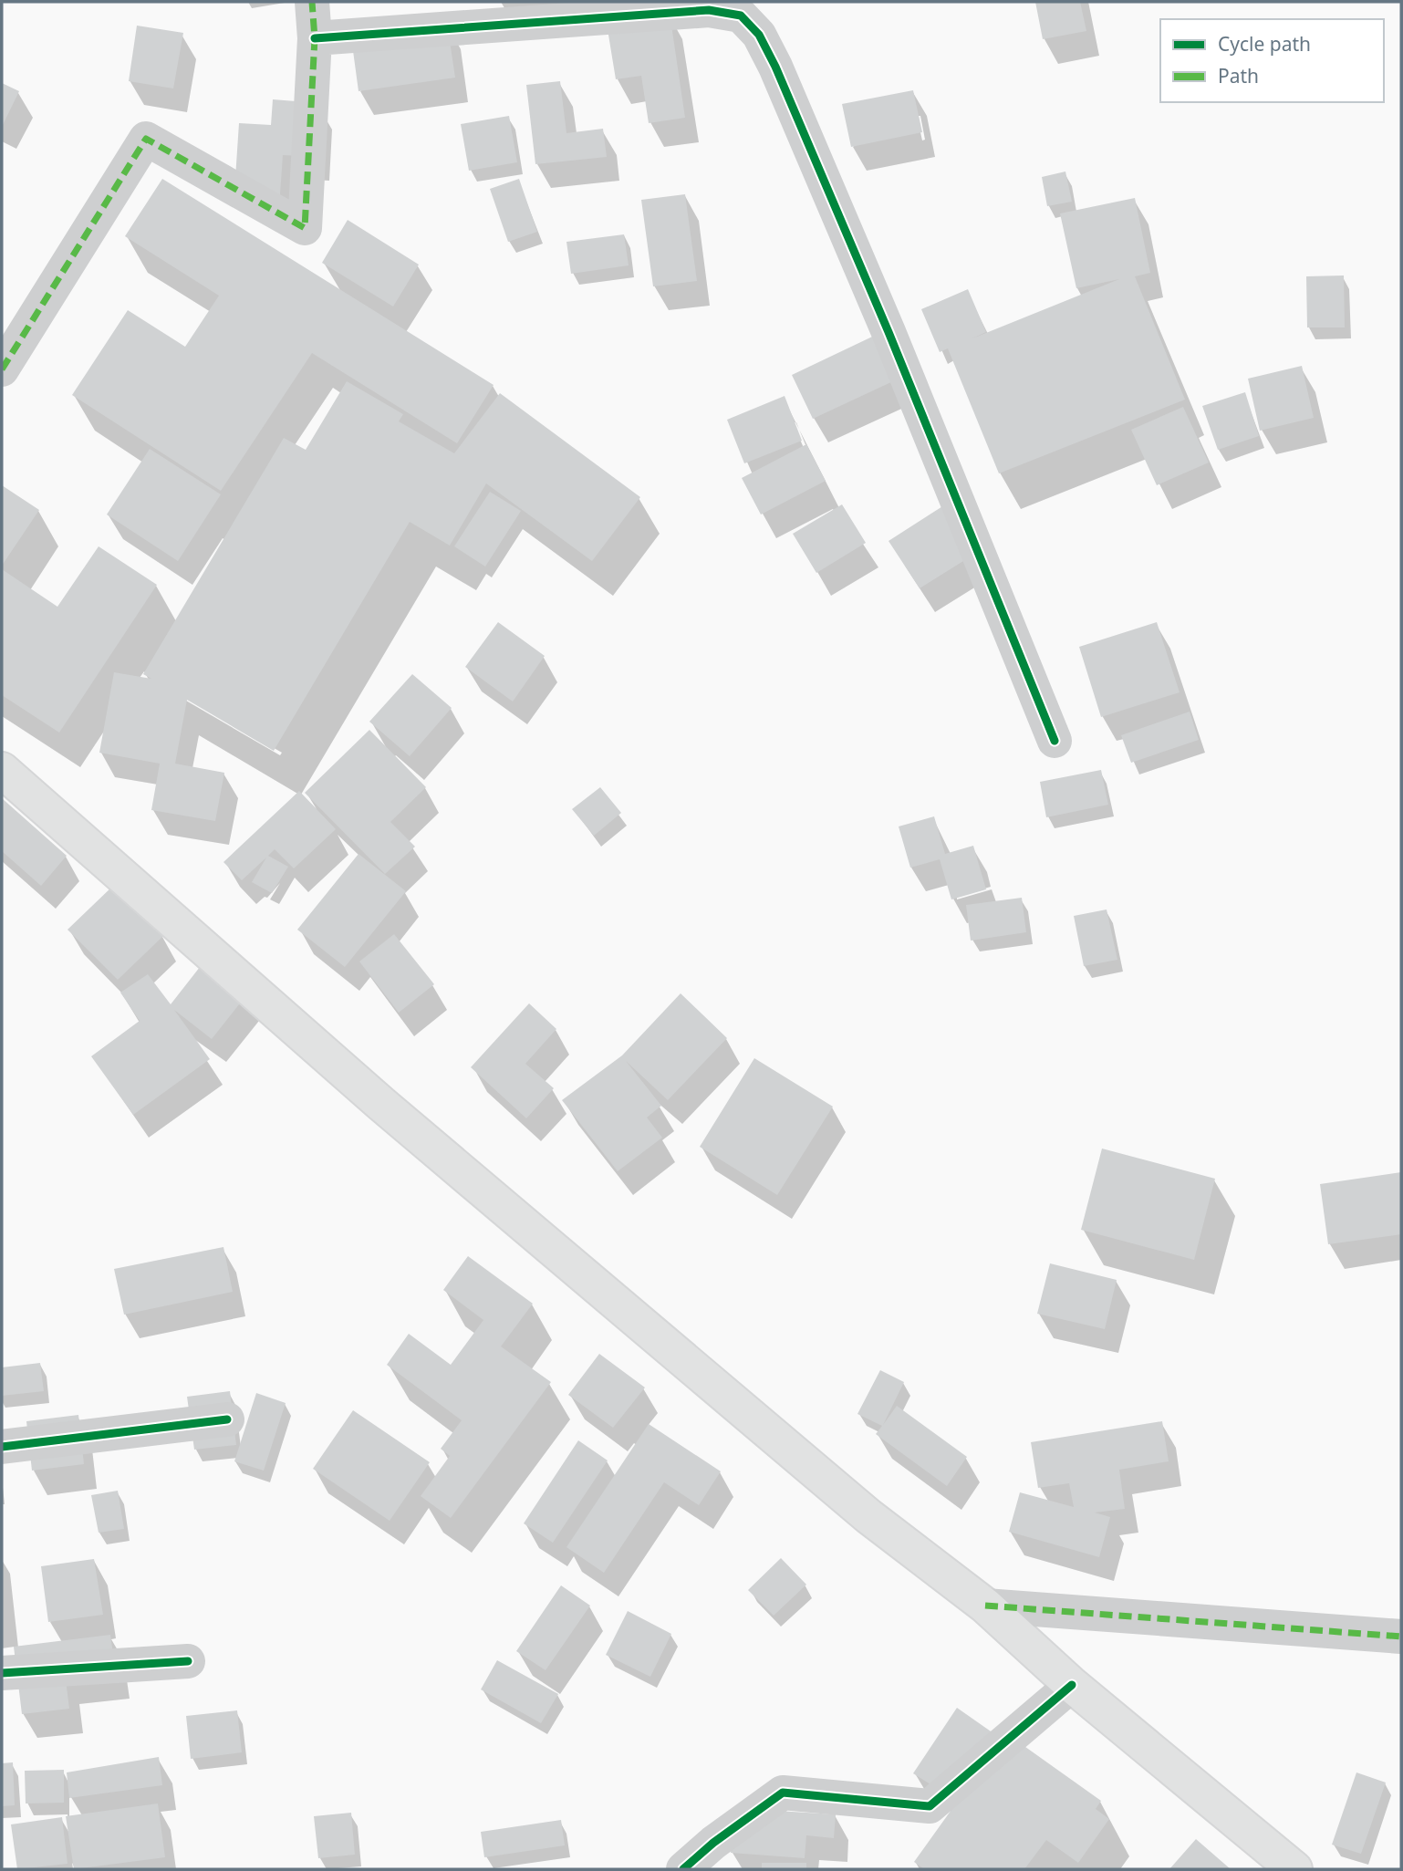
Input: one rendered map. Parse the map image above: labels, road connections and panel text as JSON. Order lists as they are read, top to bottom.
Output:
{
  "legend": ["Cycle path", "Path"]
}
